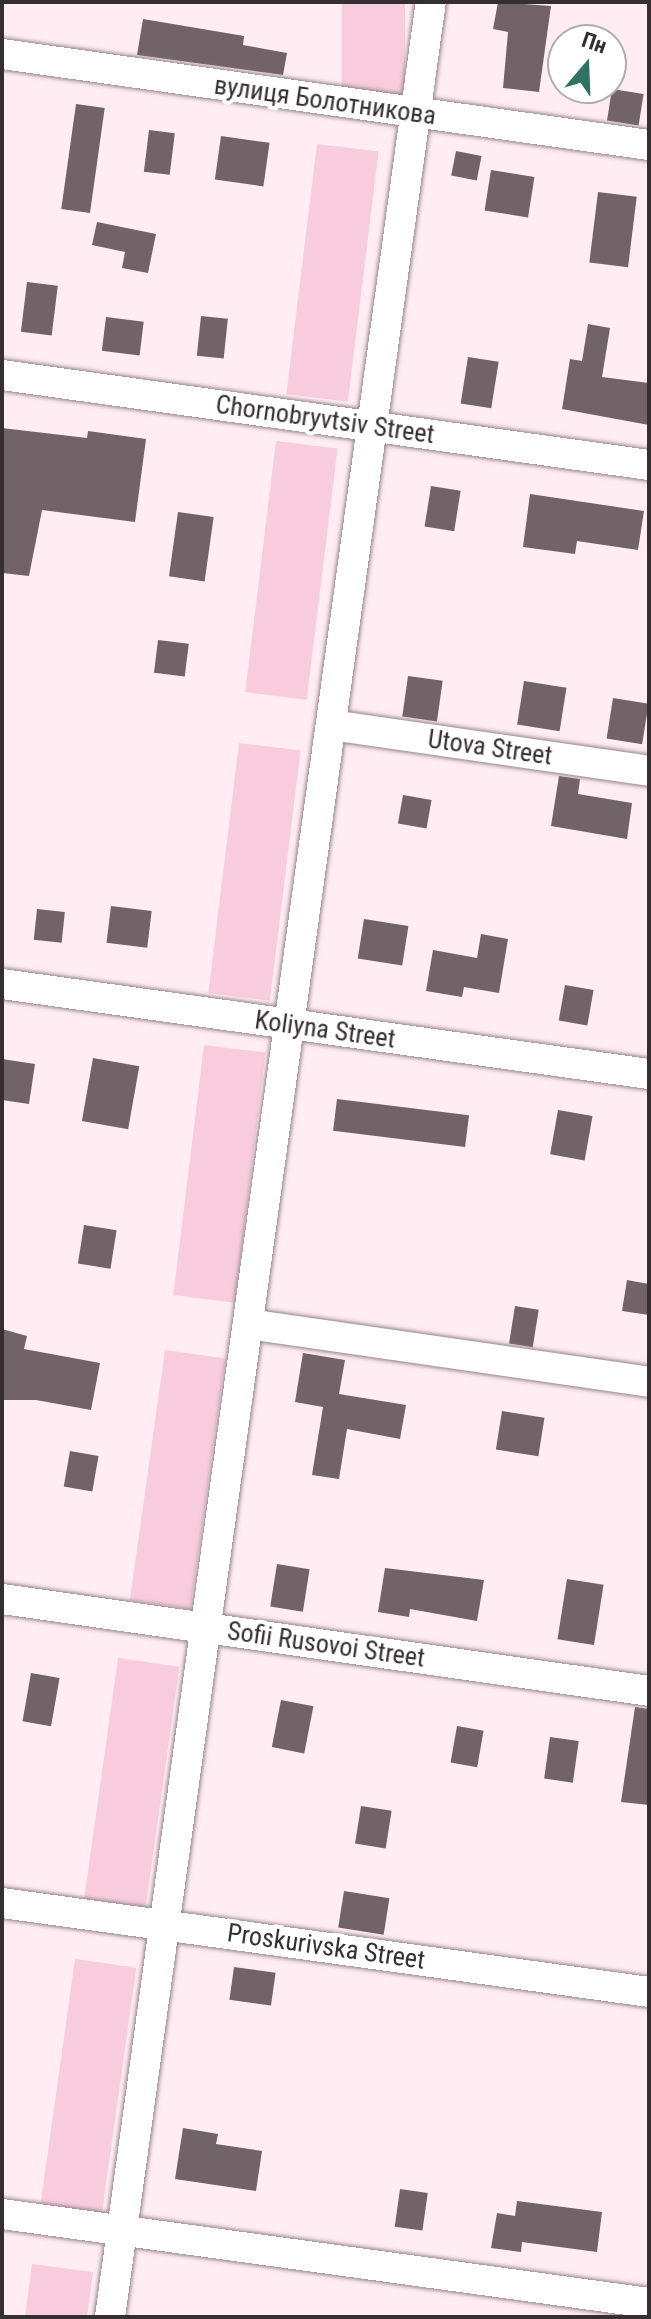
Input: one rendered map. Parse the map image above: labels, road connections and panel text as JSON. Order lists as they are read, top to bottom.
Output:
{
  "streets": {
    "street": [
      "вулиця Болотникова",
      "Chornobryvtsiv Street",
      "Utova Street",
      "Koliyna Street",
      "Sofii Rusovoi Street",
      "Proskurivska Street"
    ]
  },
  "north": "top"
}
